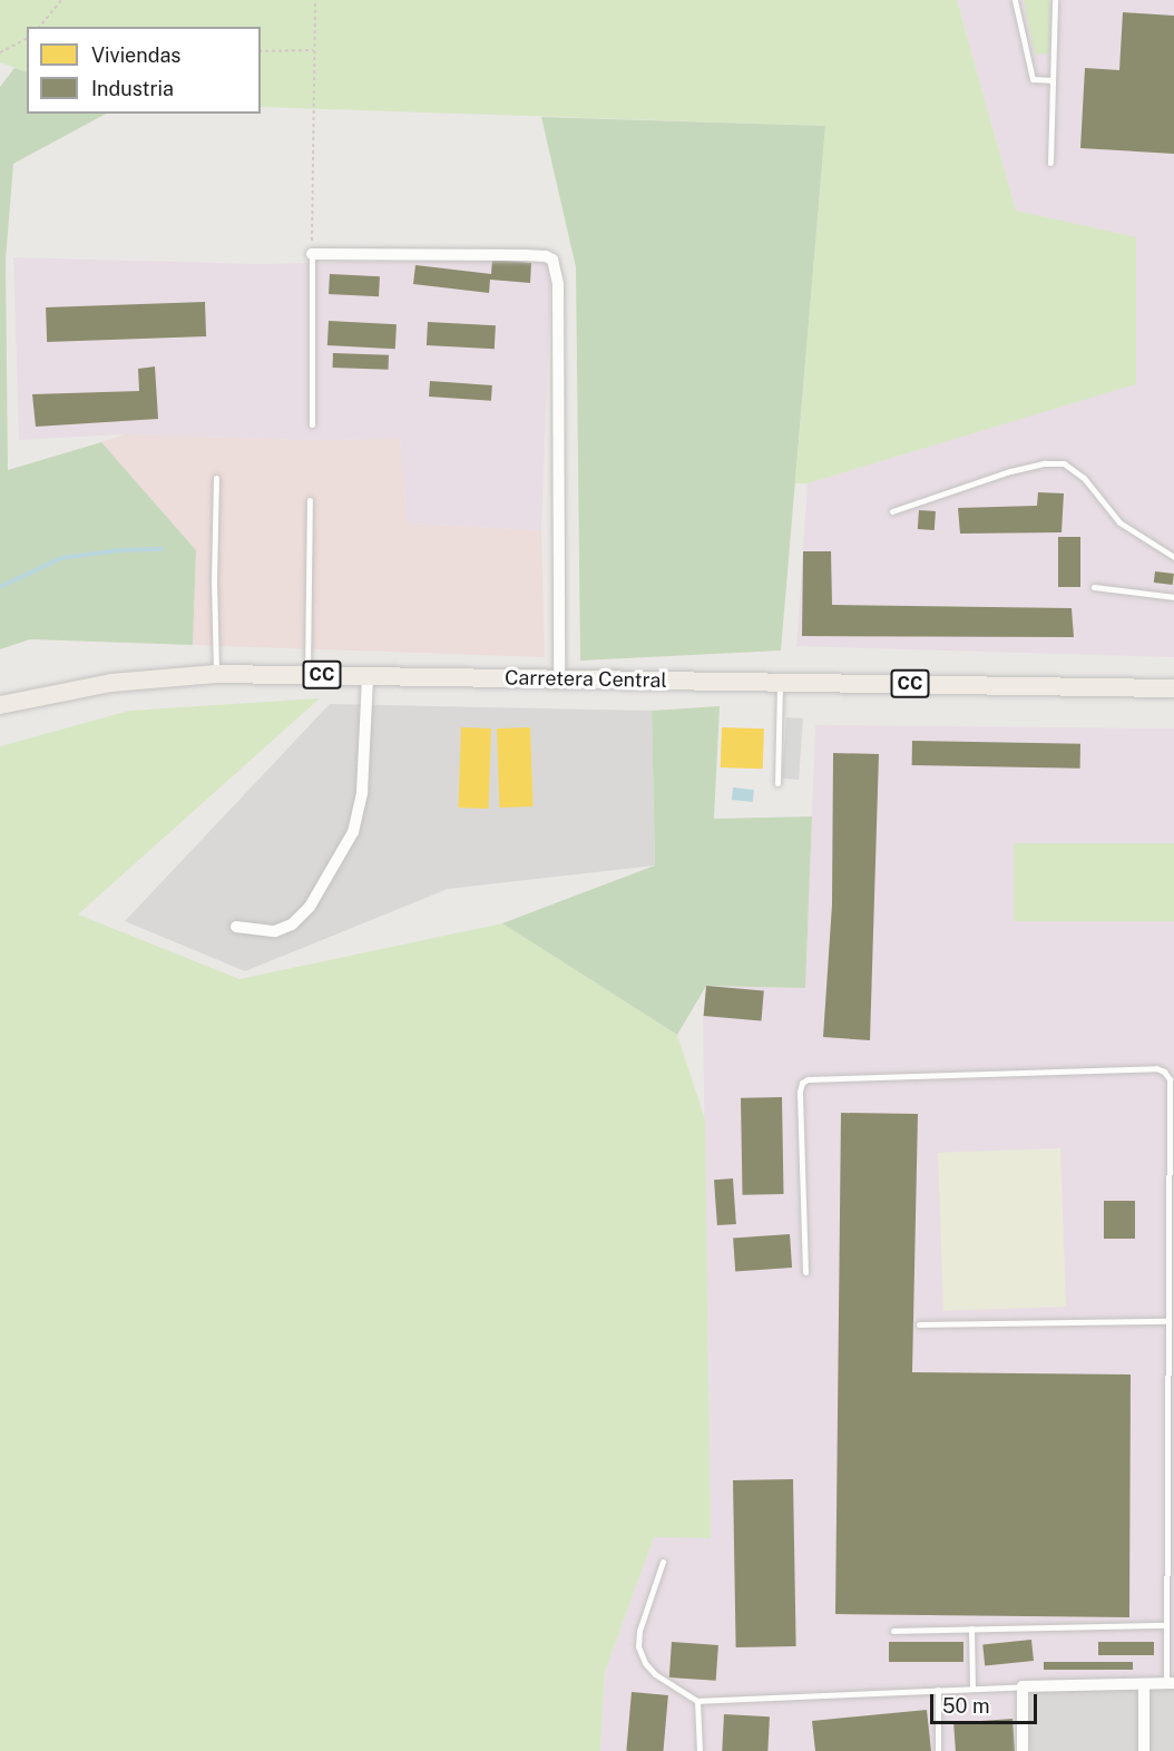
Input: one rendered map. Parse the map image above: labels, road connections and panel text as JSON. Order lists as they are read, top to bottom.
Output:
{
  "streets": {
    "main road": ["CC", "Carretera Central"]
  },
  "legend": ["Viviendas", "Industria"],
  "scale_bar": "50 m"
}
